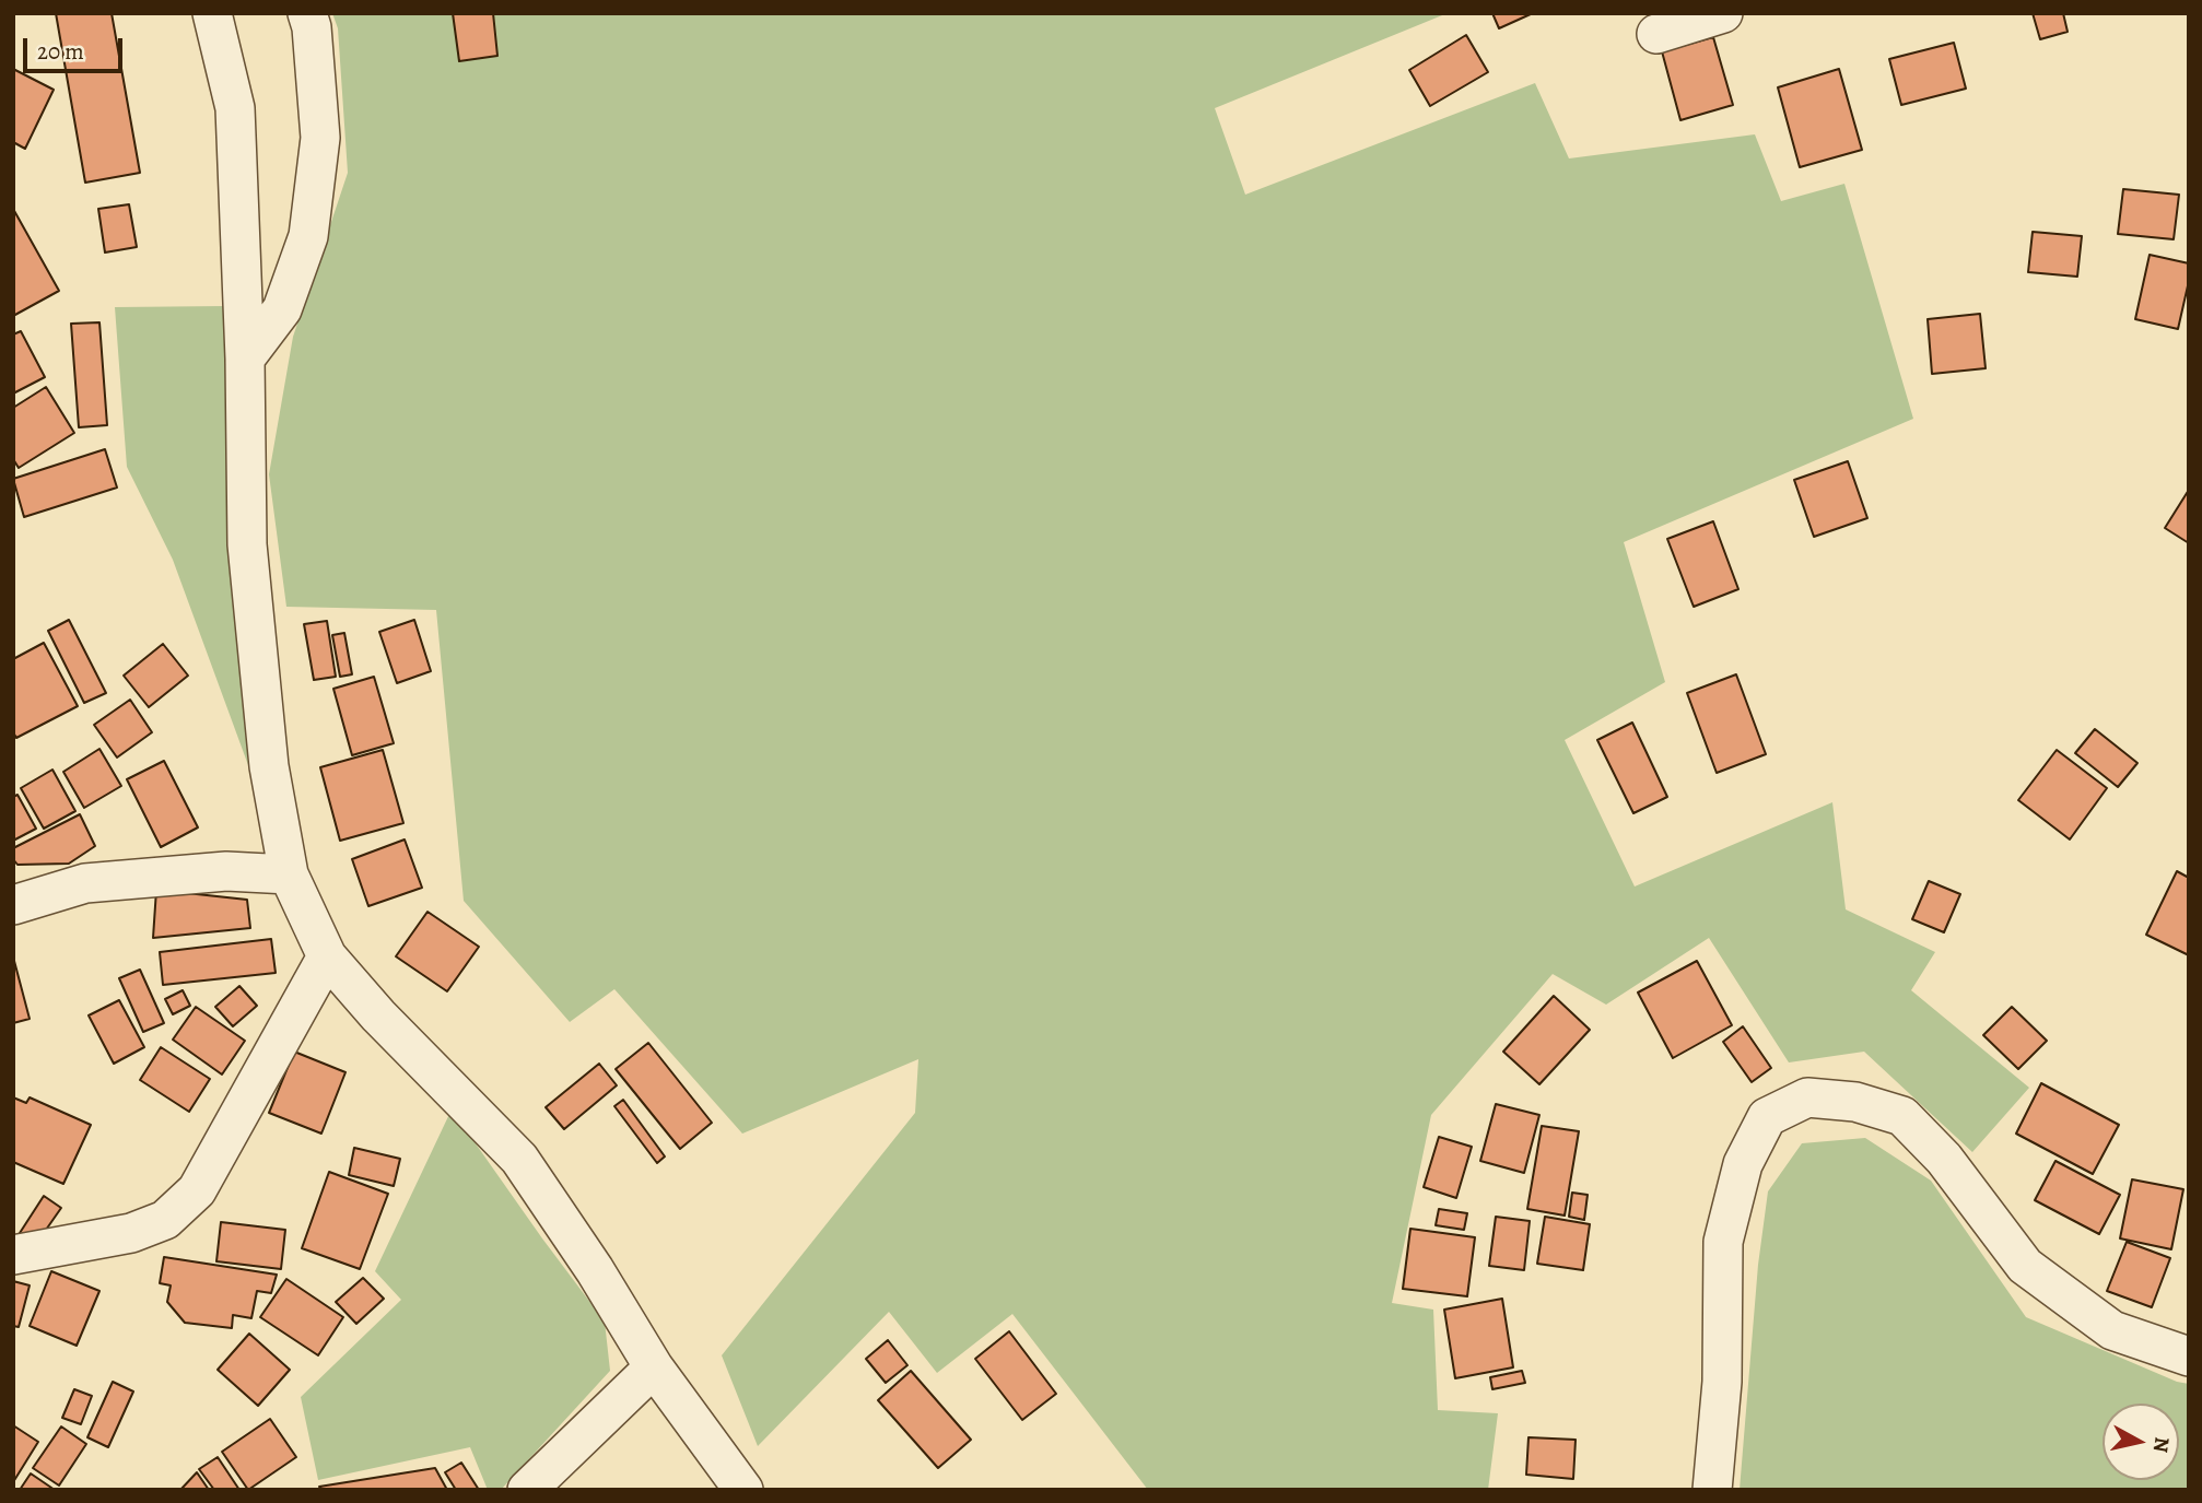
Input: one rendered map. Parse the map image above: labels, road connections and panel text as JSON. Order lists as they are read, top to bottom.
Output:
{
  "scale_bar": "20 m",
  "north": "right"
}
